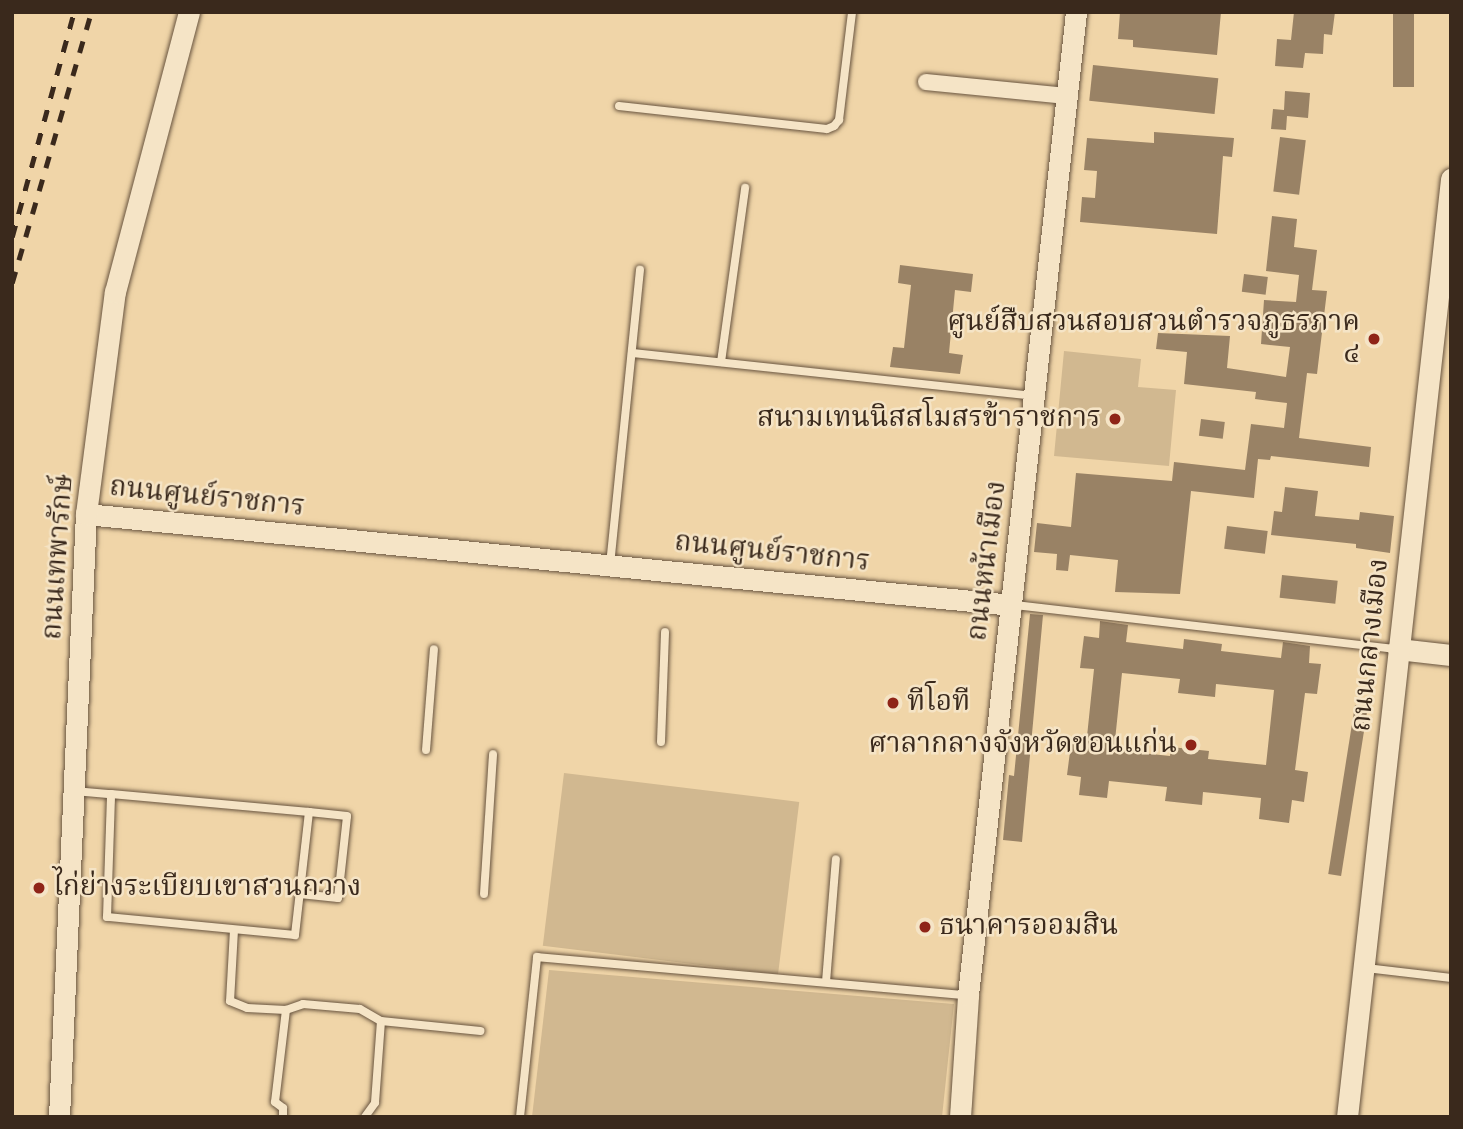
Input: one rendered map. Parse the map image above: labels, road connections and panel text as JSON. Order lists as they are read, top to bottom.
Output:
{
  "streets": {
    "street": [
      "ถนนศูนย์ราชการ",
      "ถนนเทพารักษ์",
      "ถนนหน้าเมือง",
      "ถนนกลางเมือง"
    ]
  },
  "crossings": [
    ["ถนนศูนย์ราชการ", "ถนนเทพารักษ์"],
    ["ถนนศูนย์ราชการ", "ถนนหน้าเมือง"],
    ["ถนนศูนย์ราชการ", "ถนนกลางเมือง"]
  ],
  "places": [
    "ศูนย์สืบสวนสอบสวนตำรวจภูธรภาค ๔",
    "สนามเทนนิสสโมสรข้าราชการ",
    "ทีโอที",
    "ศาลากลางจังหวัดขอนแก่น",
    "ไก่ย่างระเบียบเขาสวนกวาง",
    "ธนาคารออมสิน"
  ]
}
